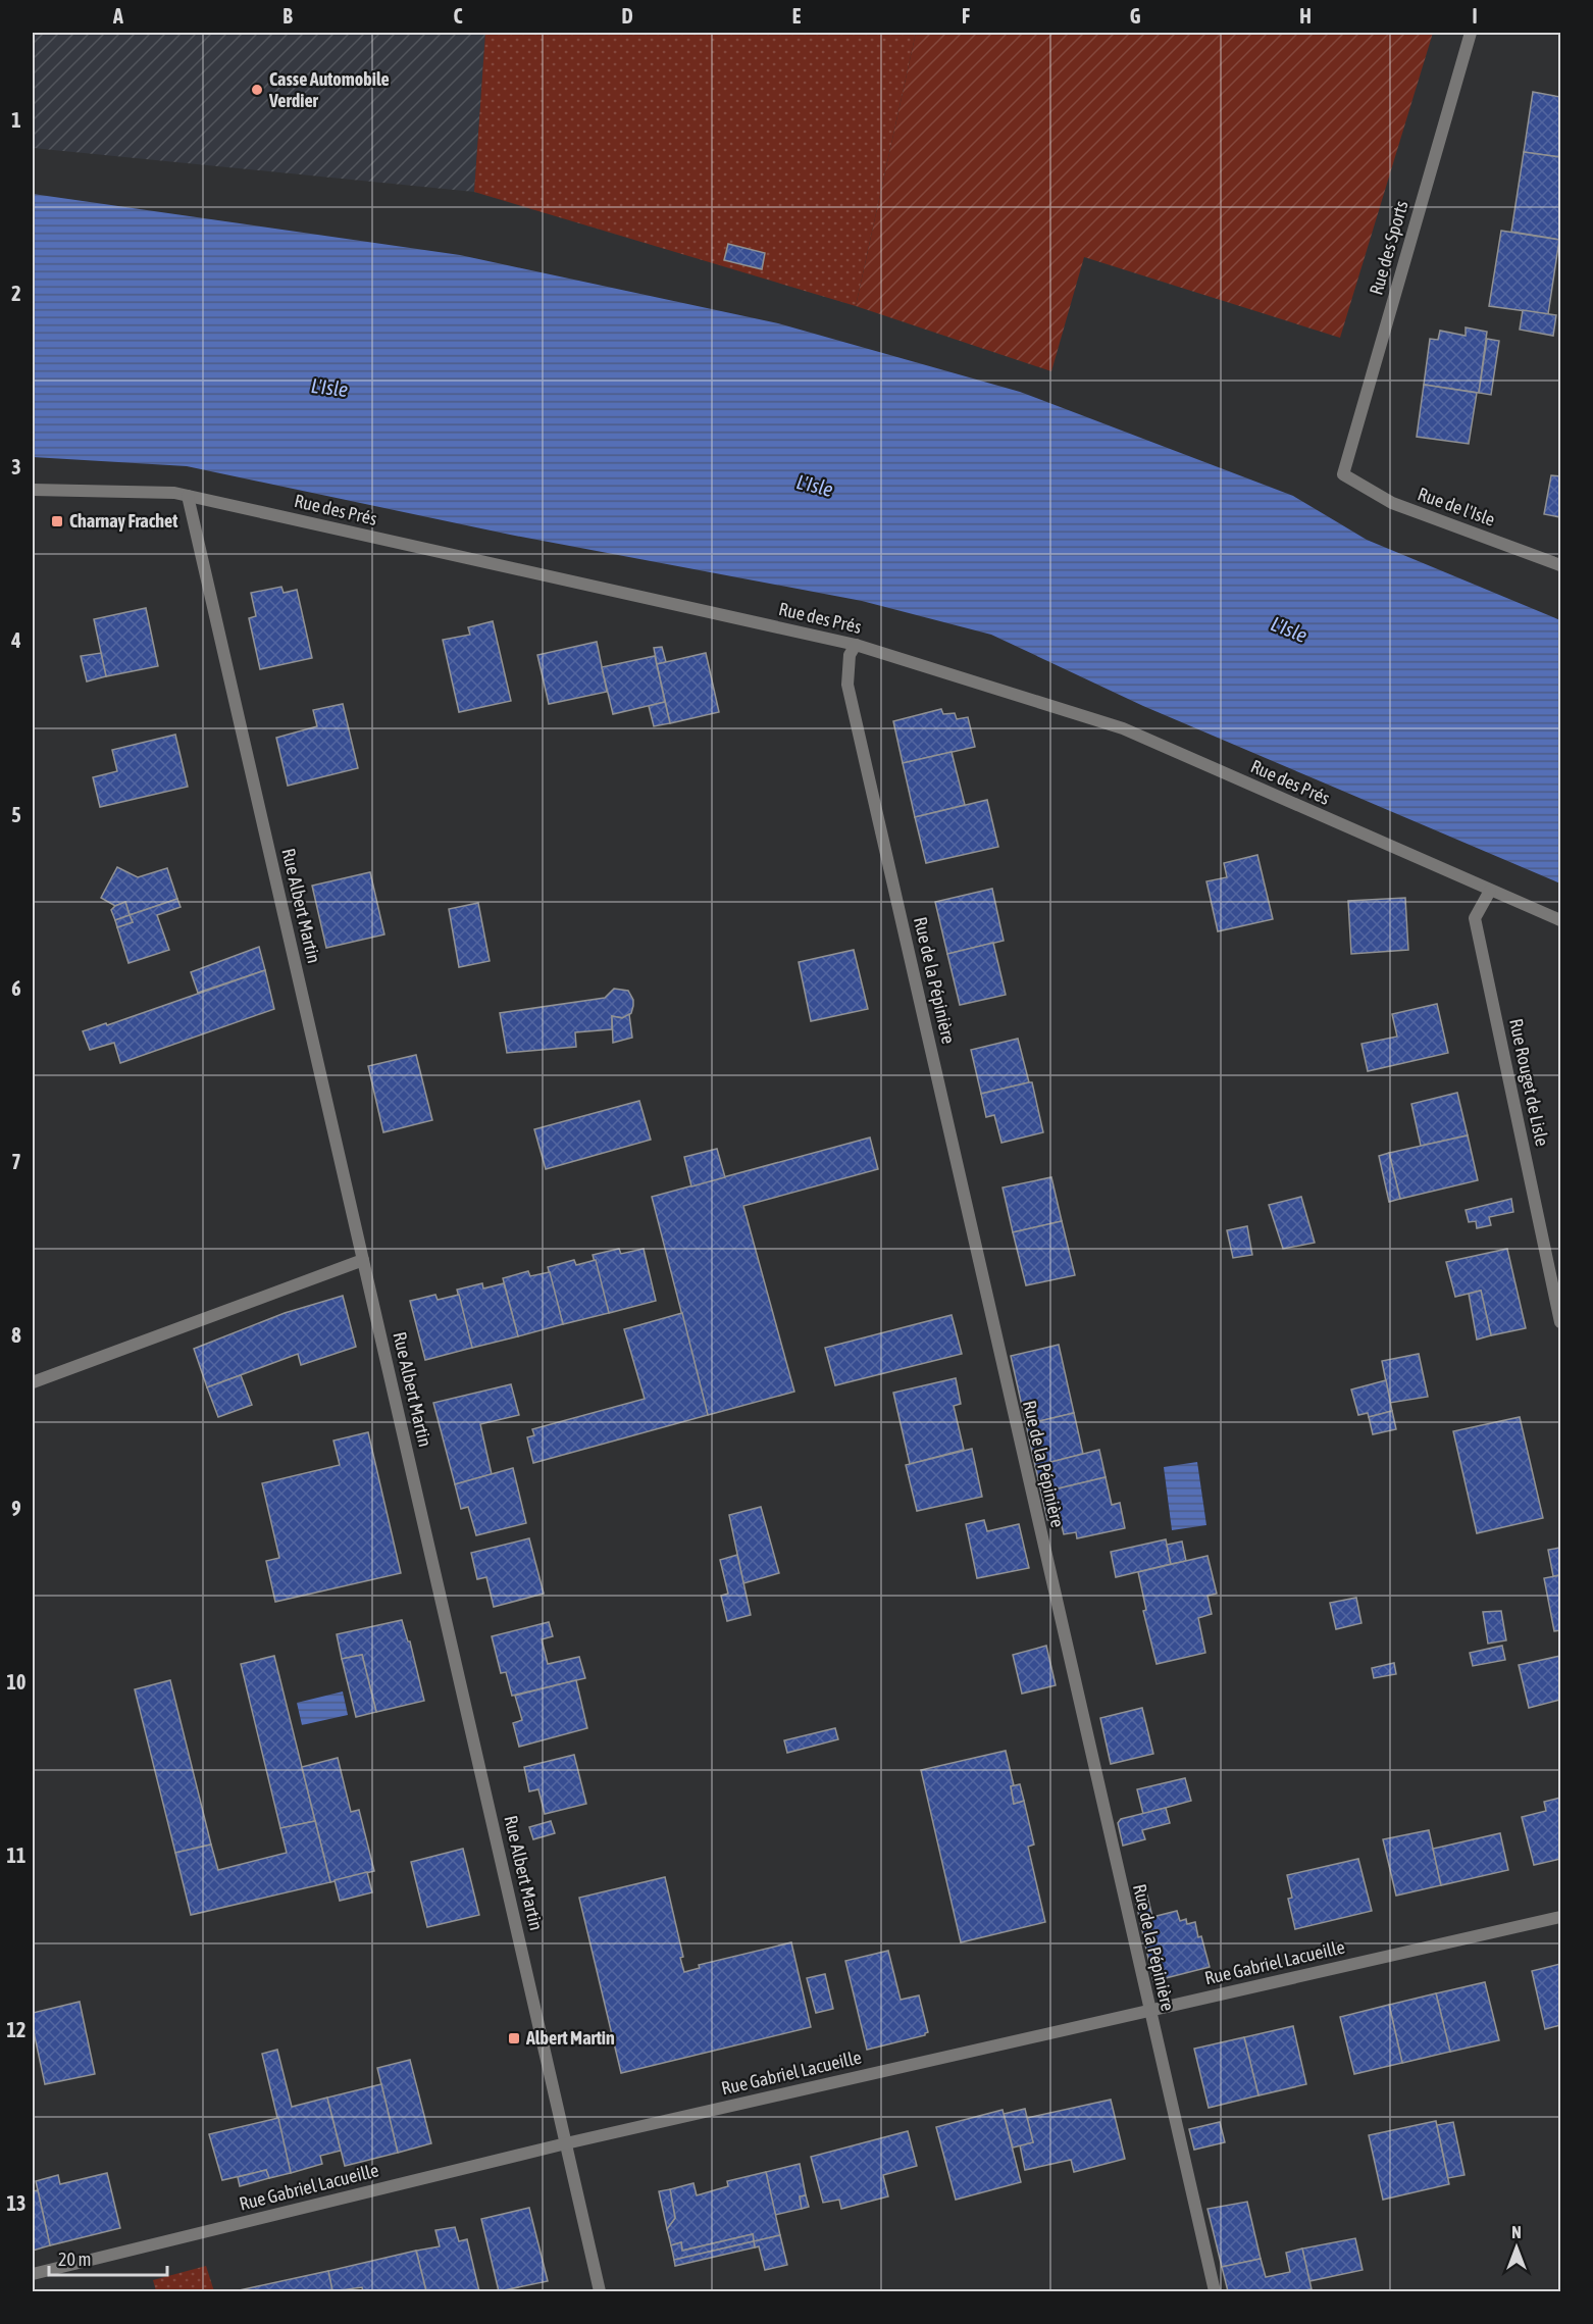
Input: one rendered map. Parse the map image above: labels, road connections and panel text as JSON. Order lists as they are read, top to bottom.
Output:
{
  "streets": {
    "street": [
      "Rue des Sports",
      "Rue de l'Isle",
      "Rue des Prés",
      "Rue Albert Martin",
      "Rue de la Pépinière",
      "Rue Rouget de Lisle",
      "Rue Gabriel Lacueille"
    ]
  },
  "crossings": [
    ["Rue des Sports", "Rue de l'Isle"],
    ["Rue des Prés", "Rue Albert Martin"],
    ["Rue des Prés", "Rue de la Pépinière"],
    ["Rue des Prés", "Rue Rouget de Lisle"],
    ["Rue Albert Martin", "Rue Gabriel Lacueille"],
    ["Rue de la Pépinière", "Rue Gabriel Lacueille"]
  ],
  "water": ["L'Isle"],
  "places": {
    "other": ["Casse Automobile Verdier"],
    "transit": ["Charnay Frachet", "Albert Martin"]
  },
  "scale_bar": "20 m",
  "north": "top",
  "grid": {
    "columns": [
      "A",
      "B",
      "C",
      "D",
      "E",
      "F",
      "G",
      "H",
      "I"
    ],
    "rows": [
      "1",
      "2",
      "3",
      "4",
      "5",
      "6",
      "7",
      "8",
      "9",
      "10",
      "11",
      "12",
      "13"
    ]
  }
}
